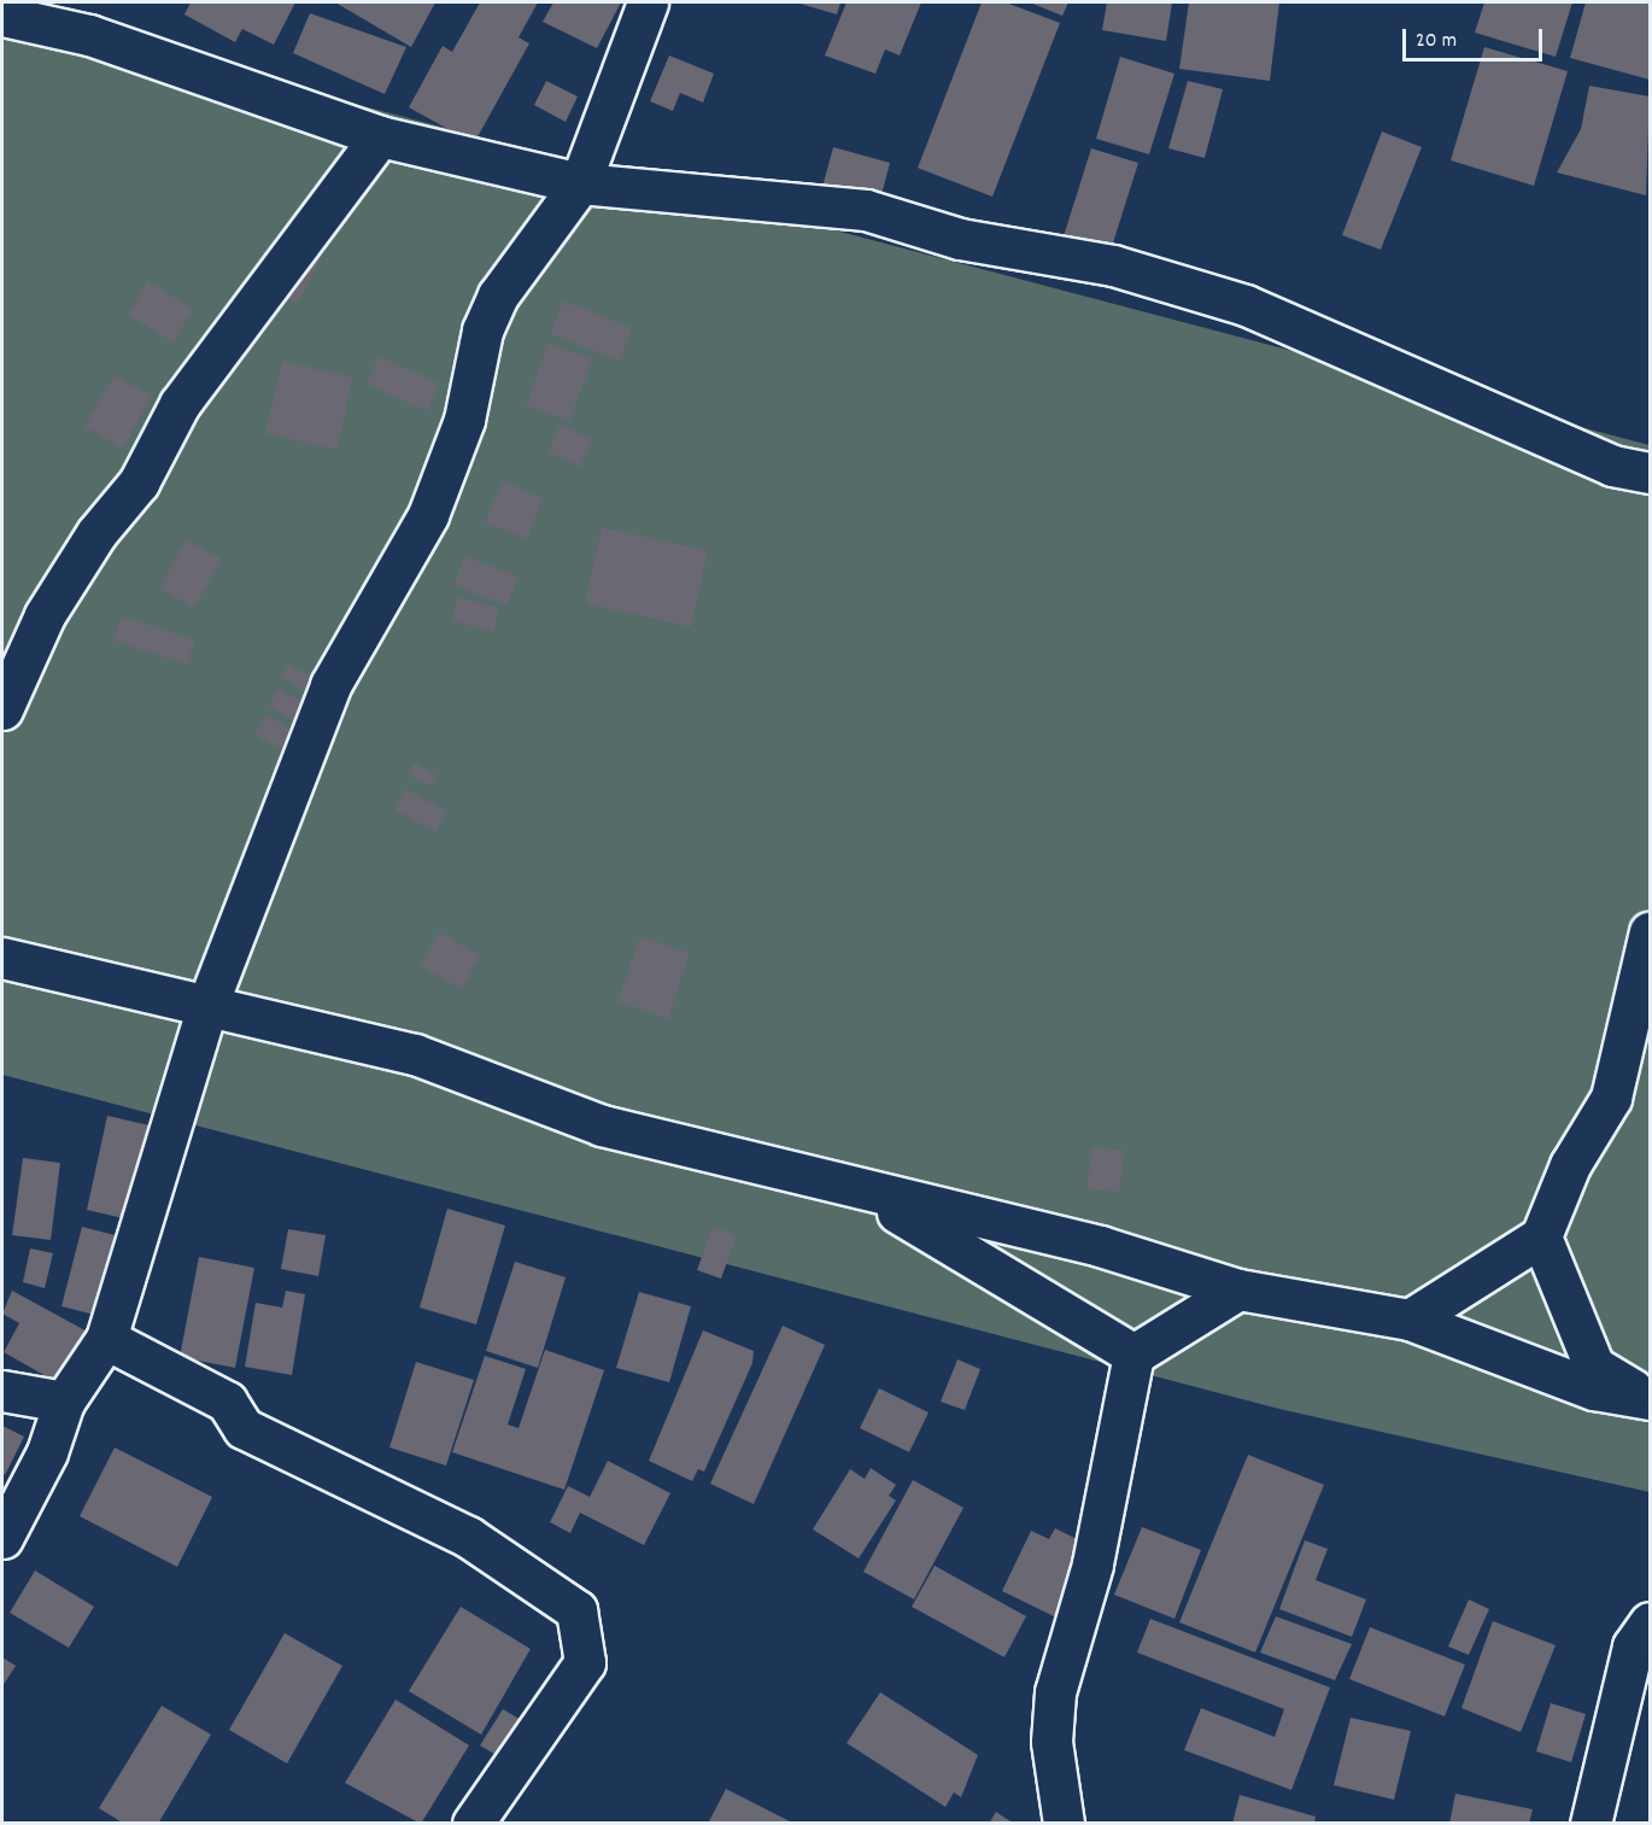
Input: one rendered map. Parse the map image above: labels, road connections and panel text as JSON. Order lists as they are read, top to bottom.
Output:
{
  "scale_bar": "20 m"
}
